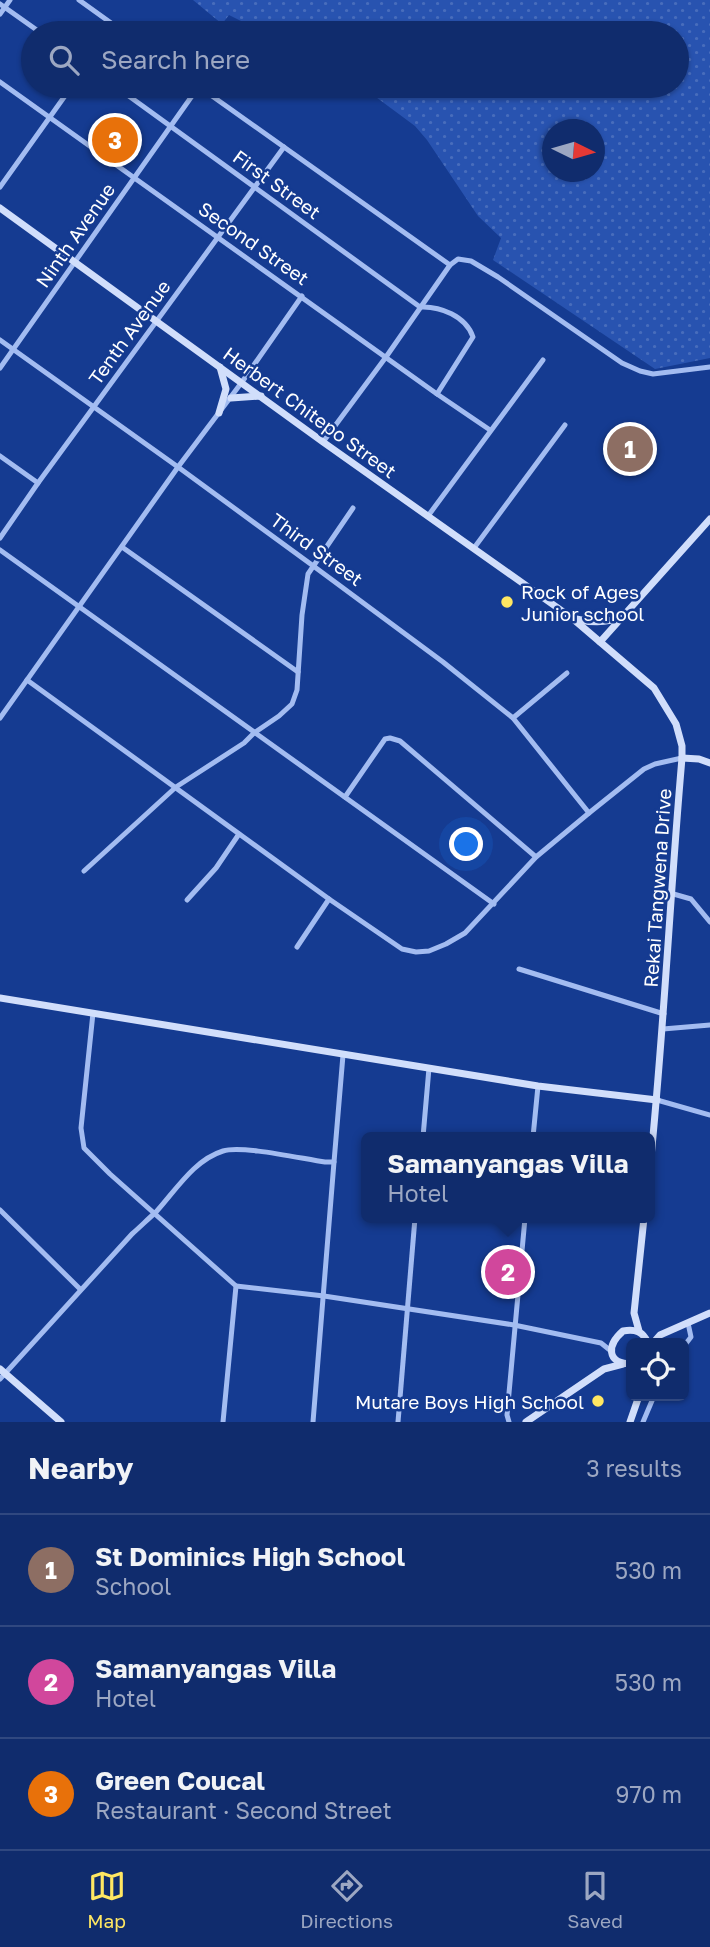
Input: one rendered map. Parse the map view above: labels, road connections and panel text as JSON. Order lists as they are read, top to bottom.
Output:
{
  "streets": {
    "main road": ["Herbert Chitepo Street", "Rekai Tangwena Drive"],
    "street": [
      "First Street",
      "Ninth Avenue",
      "Second Street",
      "Tenth Avenue",
      "Third Street"
    ]
  },
  "crossings": [
    ["First Street", "Ninth Avenue"],
    ["First Street", "Tenth Avenue"],
    ["Ninth Avenue", "Second Street"],
    ["Ninth Avenue", "Herbert Chitepo Street"],
    ["Ninth Avenue", "Third Street"],
    ["Second Street", "Tenth Avenue"],
    ["Tenth Avenue", "Herbert Chitepo Street"],
    ["Tenth Avenue", "Third Street"],
    ["Herbert Chitepo Street", "Rekai Tangwena Drive"]
  ],
  "places": ["Rock of Ages Junior school", "Mutare Boys High School"],
  "north": "right",
  "page": {
    "search": "Search here",
    "pins": ["3", "1", "2"],
    "popup": ["Samanyangas Villa", "Hotel"],
    "heading": ["Nearby", "3 results"],
    "list": [
      {
        "mark": "1",
        "name": "St Dominics High School",
        "note": "School",
        "value": "530 m"
      },
      {
        "mark": "2",
        "name": "Samanyangas Villa",
        "note": "Hotel",
        "value": "530 m"
      },
      {
        "mark": "3",
        "name": "Green Coucal",
        "note": "Restaurant · Second Street",
        "value": "970 m"
      }
    ],
    "nav": ["Map", "Directions", "Saved"]
  }
}
